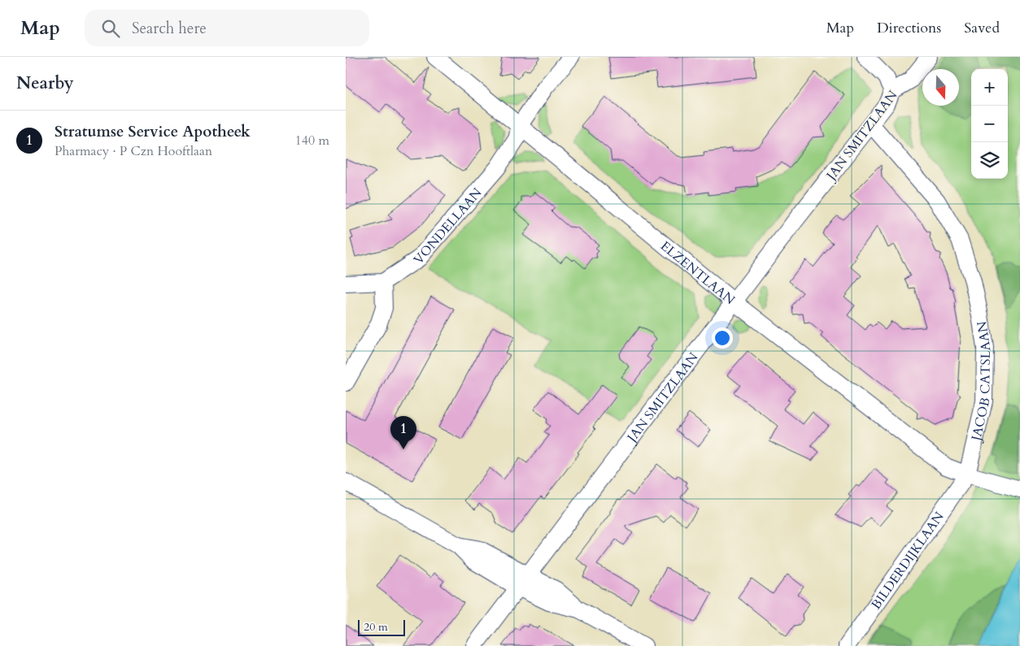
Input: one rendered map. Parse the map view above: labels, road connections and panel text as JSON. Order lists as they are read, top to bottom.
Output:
{
  "streets": {
    "street": [
      "JAN SMITZLAAN",
      "VONDELLAAN",
      "ELZENTLAAN",
      "JACOB CATSLAAN",
      "BILDERDIJKLAAN"
    ]
  },
  "crossings": [
    ["JAN SMITZLAAN", "ELZENTLAAN"],
    ["JAN SMITZLAAN", "JACOB CATSLAAN"],
    ["VONDELLAAN", "ELZENTLAAN"],
    ["ELZENTLAAN", "JACOB CATSLAAN"],
    ["ELZENTLAAN", "BILDERDIJKLAAN"],
    ["JACOB CATSLAAN", "BILDERDIJKLAAN"]
  ],
  "scale_bar": "20 m",
  "north": "bottom",
  "page": {
    "header": "Map",
    "search": "Search here",
    "nav": ["Map", "Directions", "Saved"],
    "heading": "Nearby",
    "map_buttons": ["+", "−"],
    "list": [
      {
        "mark": "1",
        "name": "Stratumse Service Apotheek",
        "note": "Pharmacy · P Czn Hooftlaan",
        "value": "140 m"
      }
    ],
    "pins": "1",
    "scale": "20 m"
  }
}
